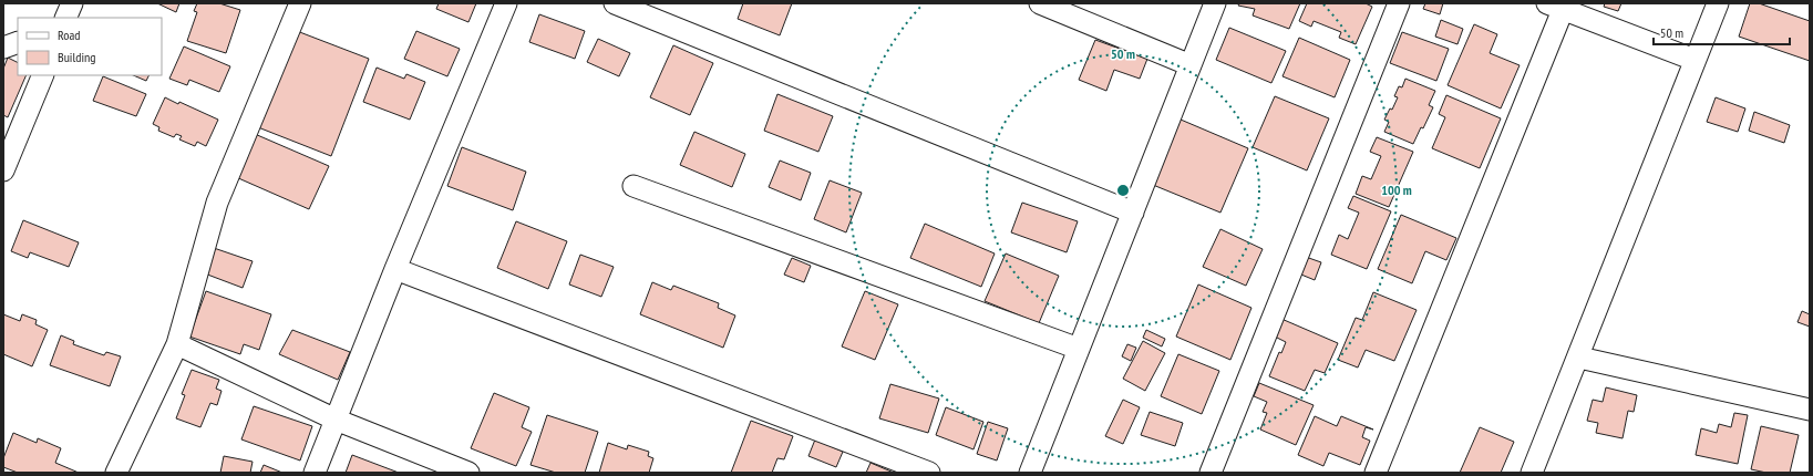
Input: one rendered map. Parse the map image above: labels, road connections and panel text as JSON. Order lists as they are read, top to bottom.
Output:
{
  "legend": ["Road", "Building"],
  "scale_bar": "50 m",
  "rings": ["50 m", "100 m"]
}
